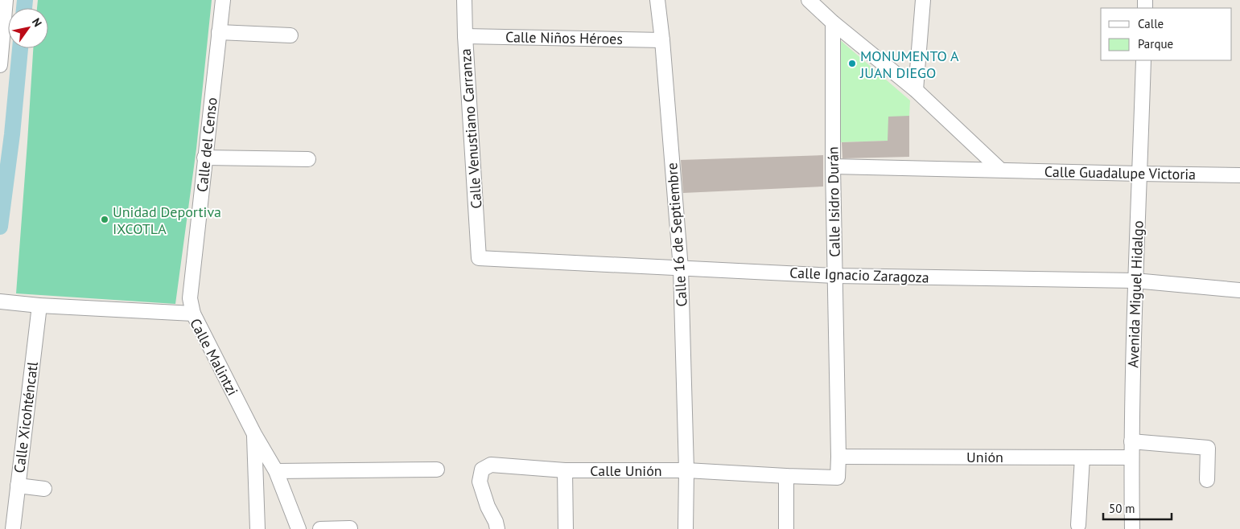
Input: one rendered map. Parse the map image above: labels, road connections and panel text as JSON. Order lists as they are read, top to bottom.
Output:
{
  "streets": {
    "street": [
      "Calle Niños Héroes",
      "Calle Venustiano Carranza",
      "Calle del Censo",
      "Calle Guadalupe Victoria",
      "Calle Isidro Durán",
      "Calle 16 de Septiembre",
      "Calle Ignacio Zaragoza",
      "Avenida Miguel Hidalgo",
      "Calle Malintzi",
      "Calle Xicohténcatl",
      "Unión",
      "Calle Unión"
    ]
  },
  "crossings": [
    ["Calle Niños Héroes", "Calle Venustiano Carranza"],
    ["Calle Niños Héroes", "Calle 16 de Septiembre"],
    ["Calle Venustiano Carranza", "Calle Ignacio Zaragoza"],
    ["Calle del Censo", "Calle Malintzi"],
    ["Calle Guadalupe Victoria", "Calle Isidro Durán"],
    ["Calle Guadalupe Victoria", "Avenida Miguel Hidalgo"],
    ["Calle Isidro Durán", "Calle Ignacio Zaragoza"],
    ["Calle Isidro Durán", "Unión"],
    ["Calle 16 de Septiembre", "Calle Ignacio Zaragoza"],
    ["Calle 16 de Septiembre", "Calle Unión"],
    ["Calle Ignacio Zaragoza", "Avenida Miguel Hidalgo"],
    ["Avenida Miguel Hidalgo", "Unión"],
    ["Calle Malintzi", "Calle Xicohténcatl"]
  ],
  "places": ["MONUMENTO A JUAN DIEGO", "Unidad Deportiva IXCOTLA"],
  "legend": ["Calle", "Parque"],
  "scale_bar": "50 m",
  "north": "top right"
}
